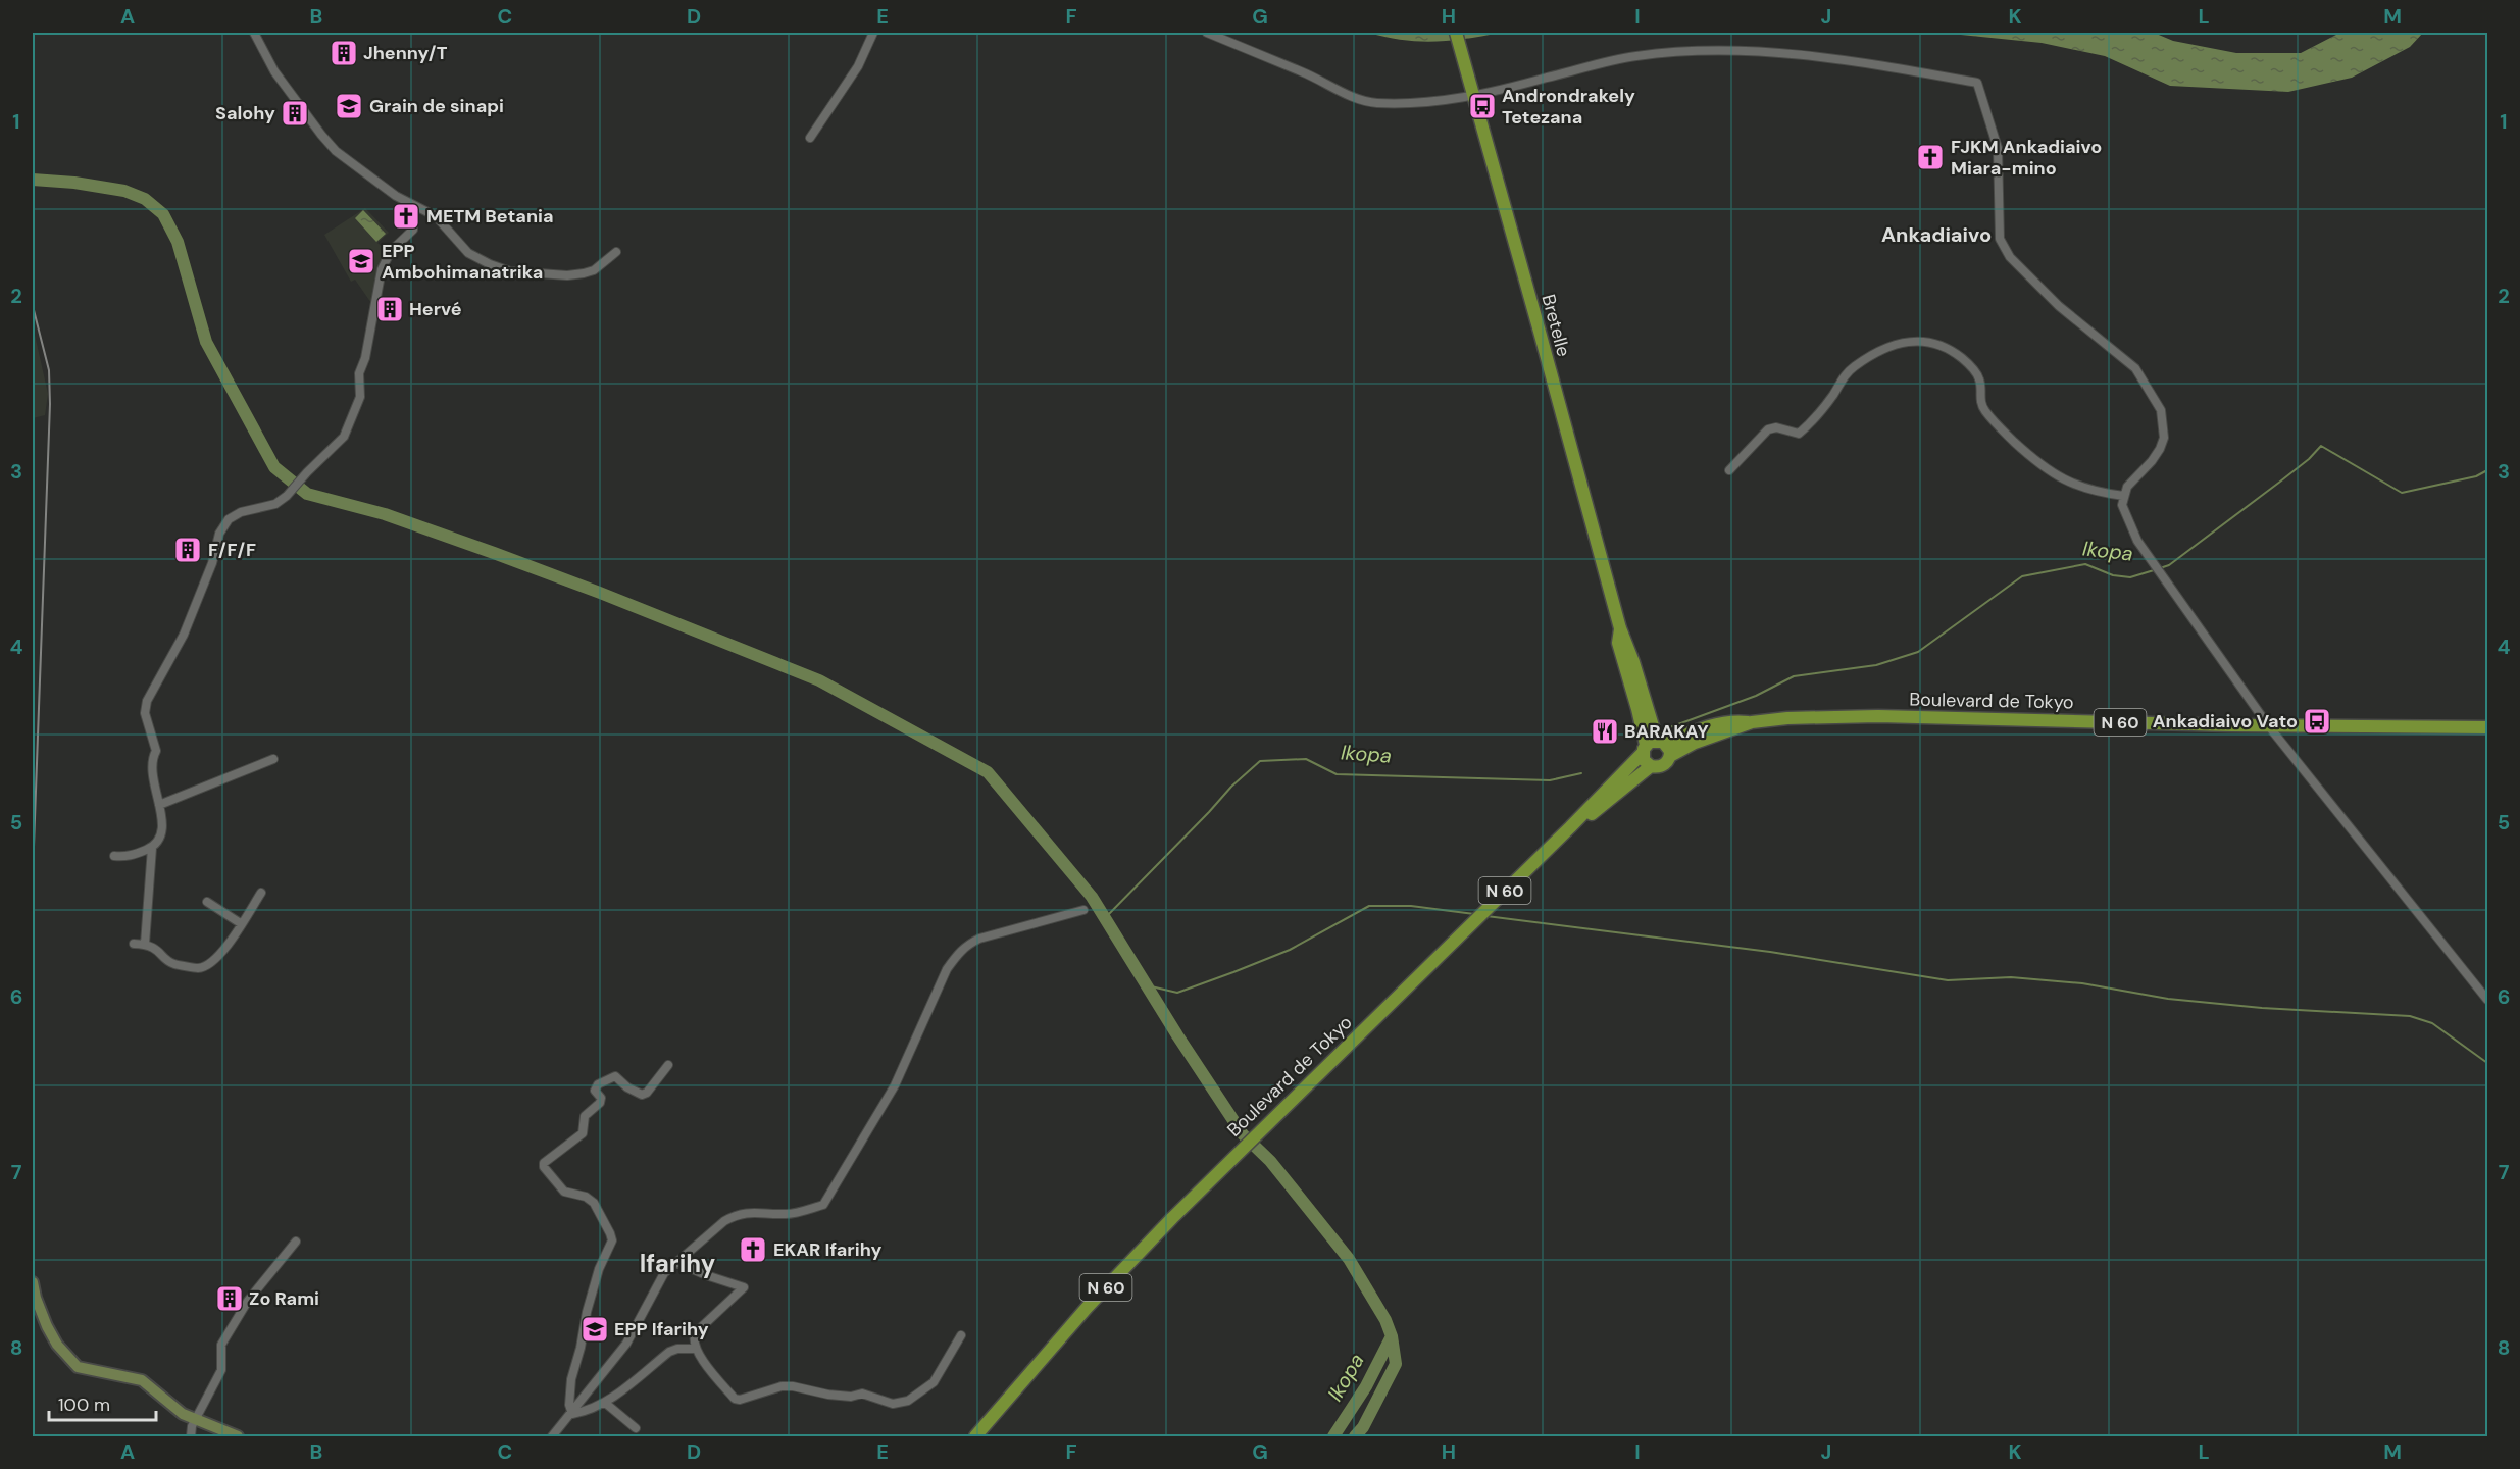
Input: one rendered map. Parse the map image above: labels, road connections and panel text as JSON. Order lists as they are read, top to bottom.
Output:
{
  "streets": {
    "main road": ["Bretelle", "Boulevard de Tokyo", "N 60"]
  },
  "crossings": [
    ["Bretelle", "Boulevard de Tokyo"]
  ],
  "districts": ["Ankadiaivo", "Ifarihy"],
  "water": ["Ikopa"],
  "places": {
    "building": [
      "Jhenny/T",
      "Salohy",
      "Hervé",
      "F/F/F",
      "Zo Rami"
    ],
    "school or university": ["Grain de sinapi", "EPP Ambohimanatrika", "EPP Ifarihy"],
    "bus stop": ["Androndrakely Tetezana", "Ankadiaivo Vato"],
    "church": ["FJKM Ankadiaivo Miara-mino", "METM Betania", "EKAR Ifarihy"],
    "restaurant": ["BARAKAY"]
  },
  "scale_bar": "100 m",
  "grid": {
    "columns": [
      "A",
      "B",
      "C",
      "D",
      "E",
      "F",
      "G",
      "H",
      "I",
      "J",
      "K",
      "L",
      "M"
    ],
    "rows": [
      "1",
      "2",
      "3",
      "4",
      "5",
      "6",
      "7",
      "8"
    ]
  }
}
